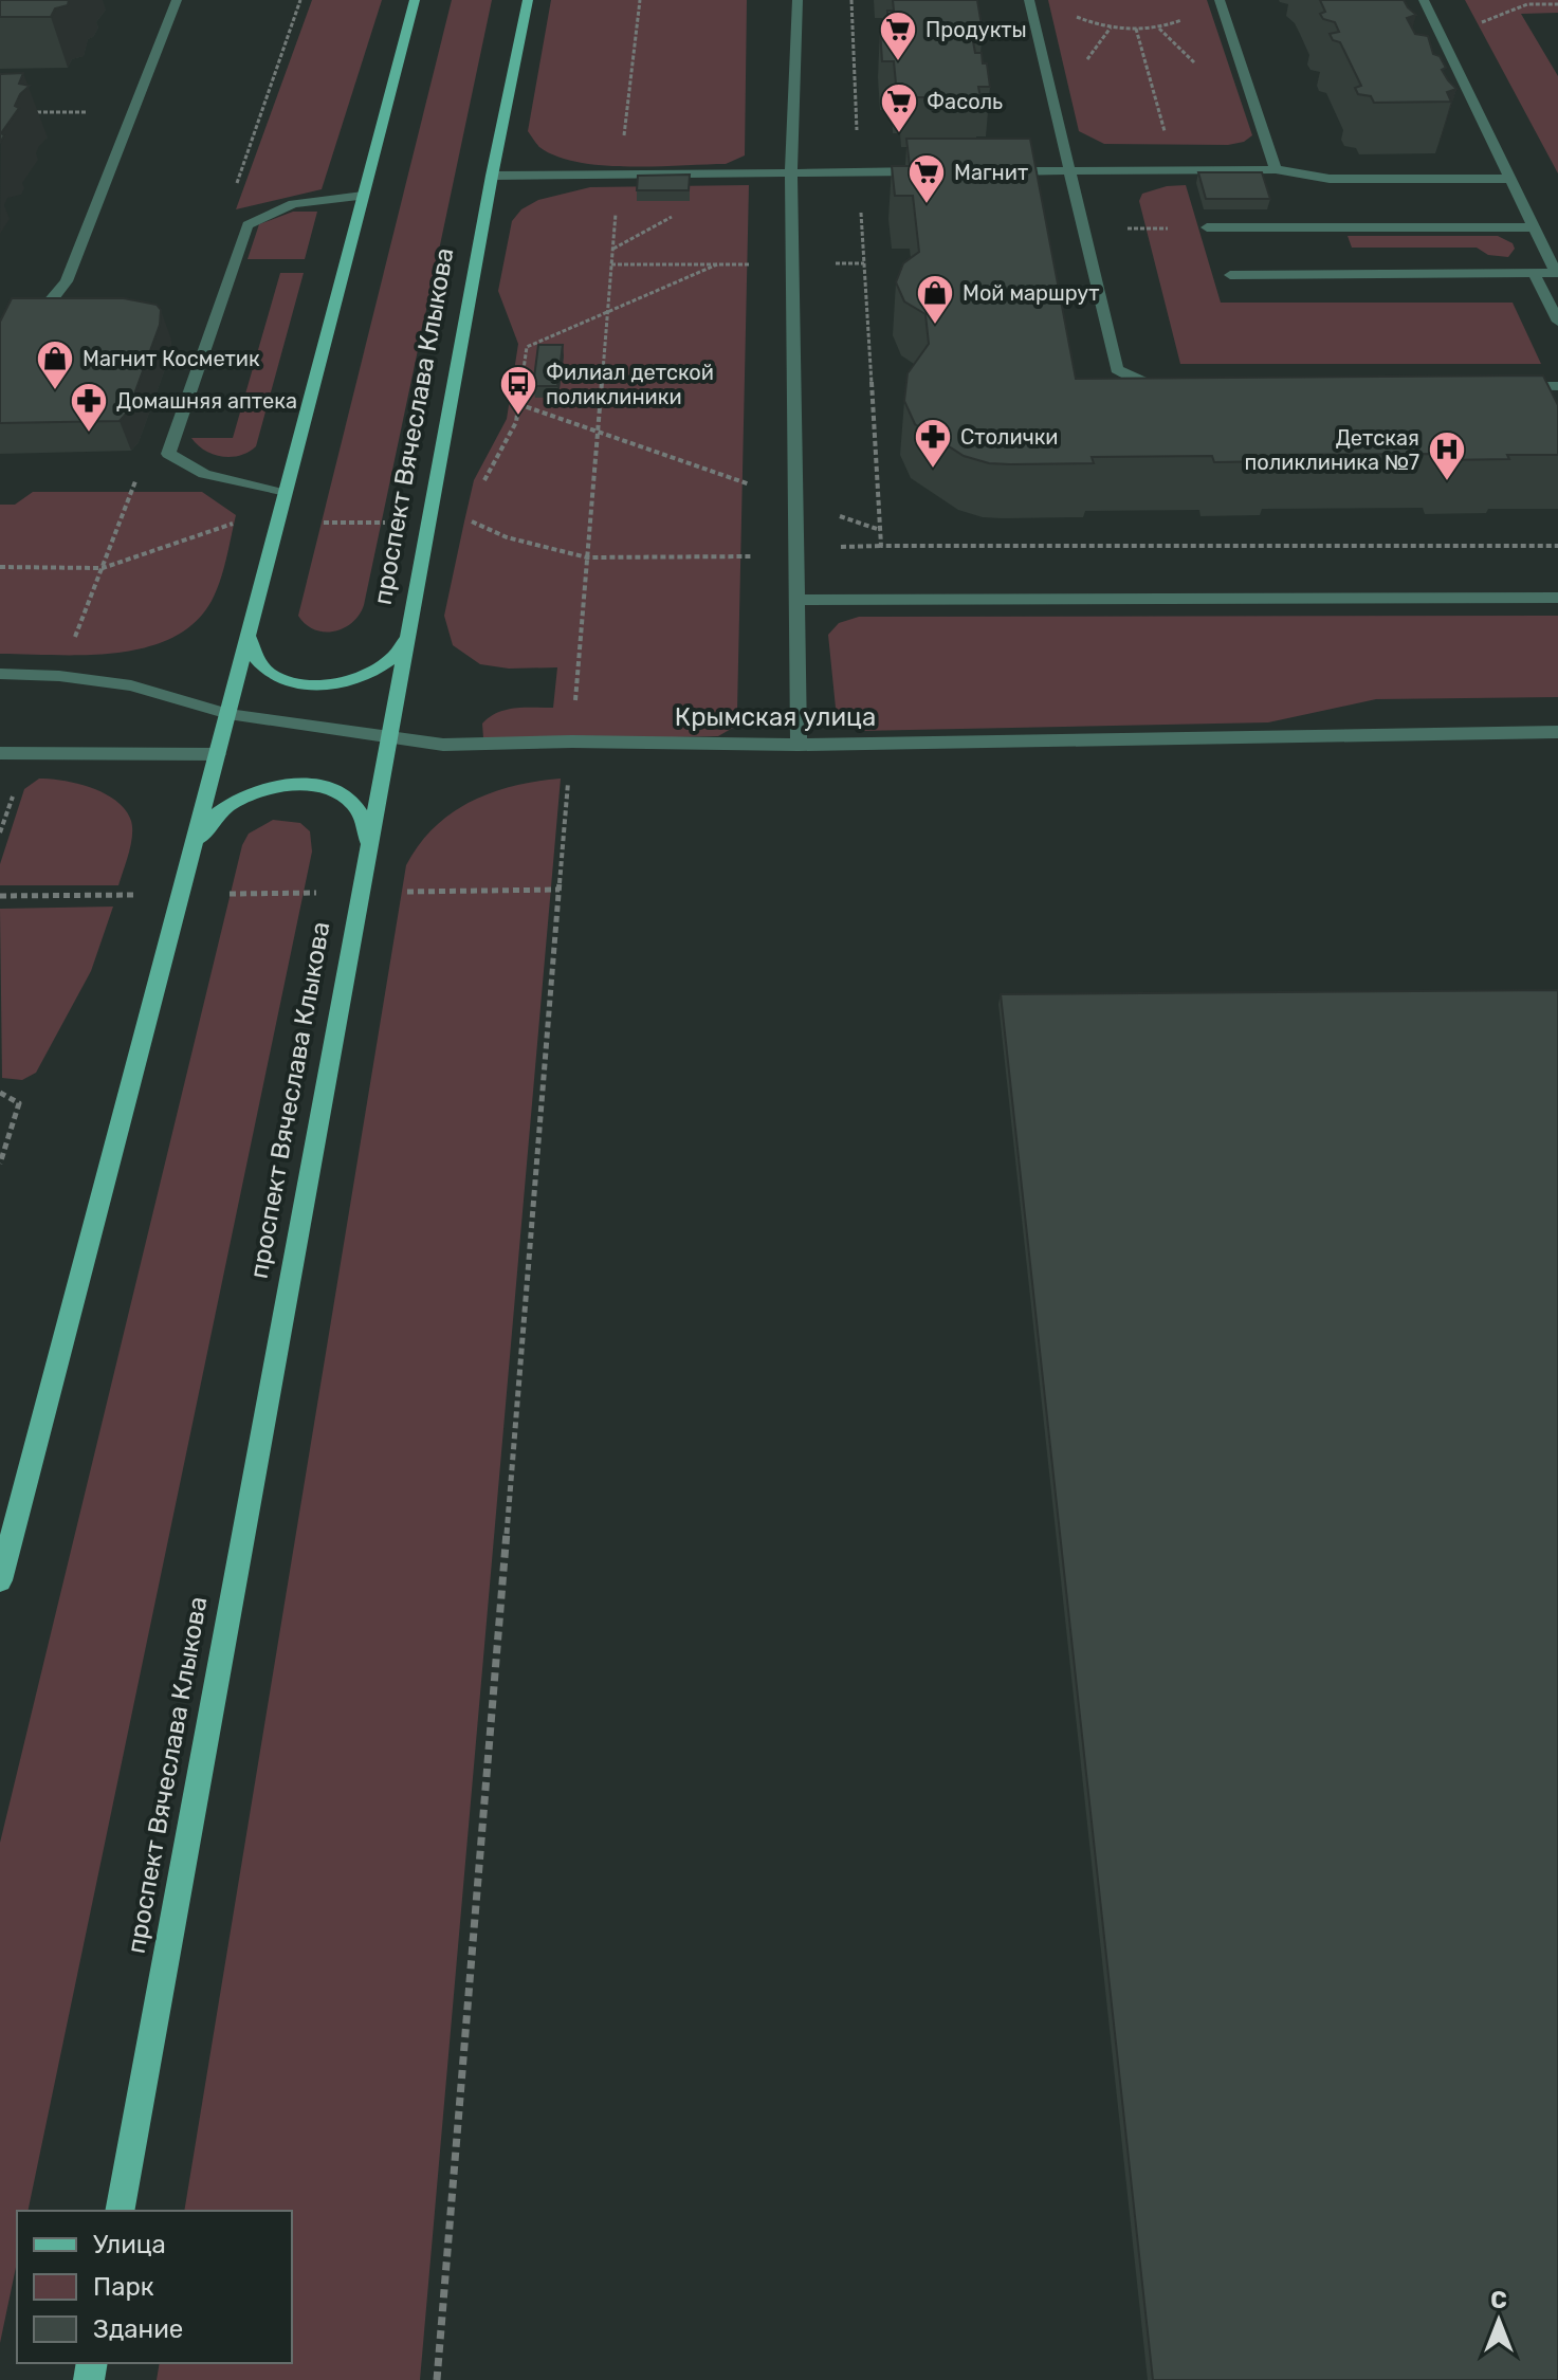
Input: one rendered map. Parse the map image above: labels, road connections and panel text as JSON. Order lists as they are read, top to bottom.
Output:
{
  "streets": {
    "main road": ["проспект Вячеслава Клыкова"],
    "street": ["Крымская улица"]
  },
  "crossings": [
    ["проспект Вячеслава Клыкова", "Крымская улица"]
  ],
  "places": {
    "supermarket": ["Продукты", "Фасоль", "Магнит"],
    "shop": ["Мой маршрут", "Магнит Косметик"],
    "bus stop": ["Филиал детской поликлиники"],
    "pharmacy": ["Домашняя аптека", "Столички"],
    "hospital": ["Детская поликлиника №7"]
  },
  "legend": ["Улица", "Парк", "Здание"],
  "north": "top"
}
